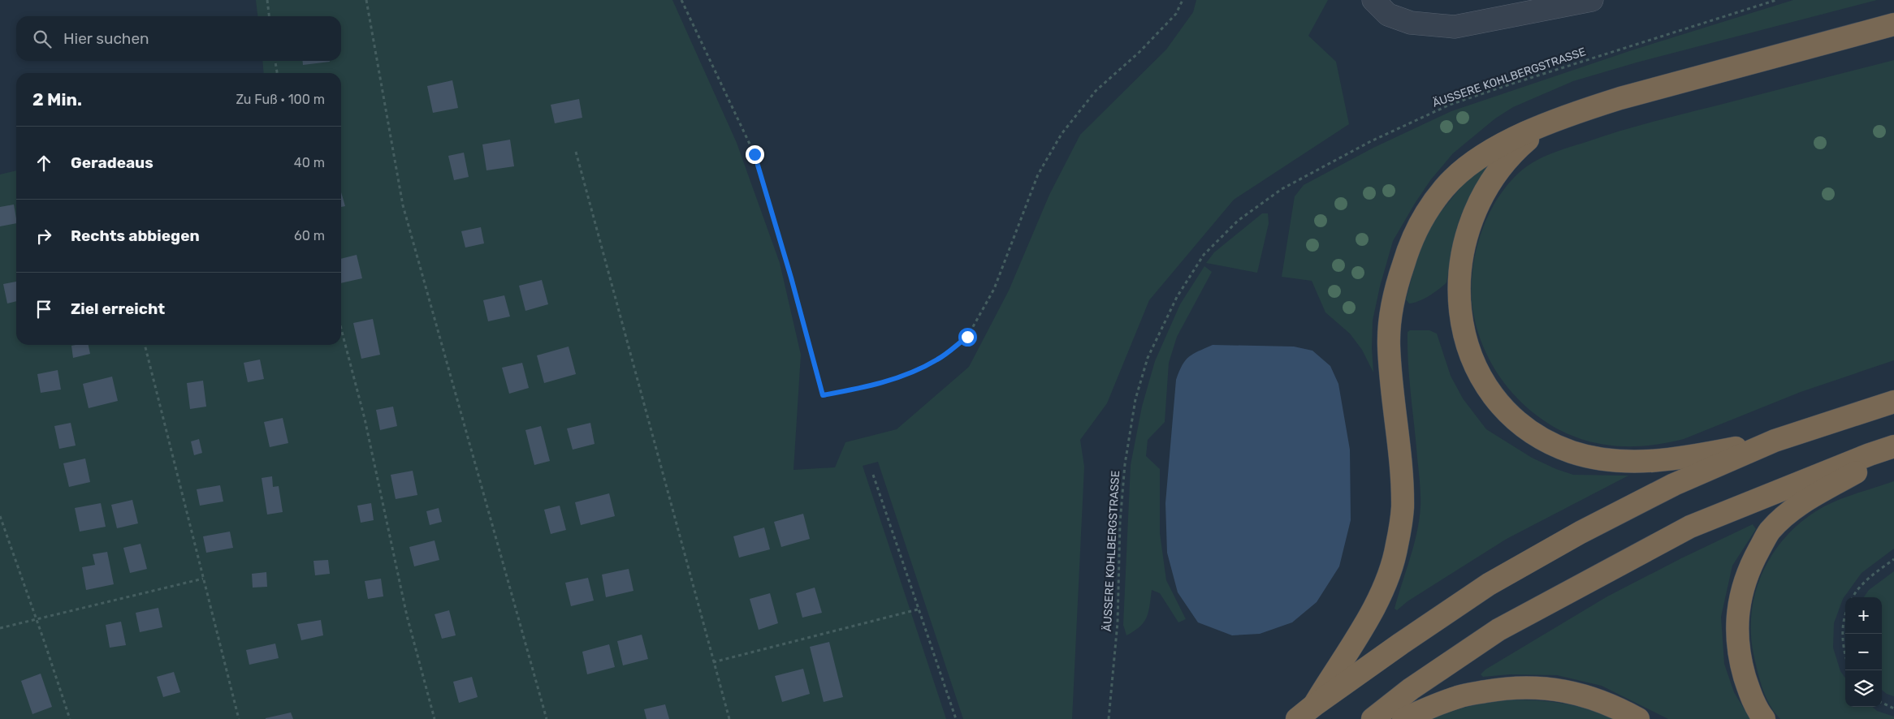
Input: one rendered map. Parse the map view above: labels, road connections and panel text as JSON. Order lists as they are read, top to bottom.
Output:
{
  "streets": {
    "path": ["ÄUSSERE KOHLBERGSTRASSE"]
  },
  "page": {
    "search": "Hier suchen",
    "heading": ["2 Min.", "Zu Fuß · 100 m"],
    "list": [
      ["Geradeaus", "40 m"],
      ["Rechts abbiegen", "60 m"],
      "Ziel erreicht"
    ],
    "map_buttons": ["+", "−"]
  }
}
